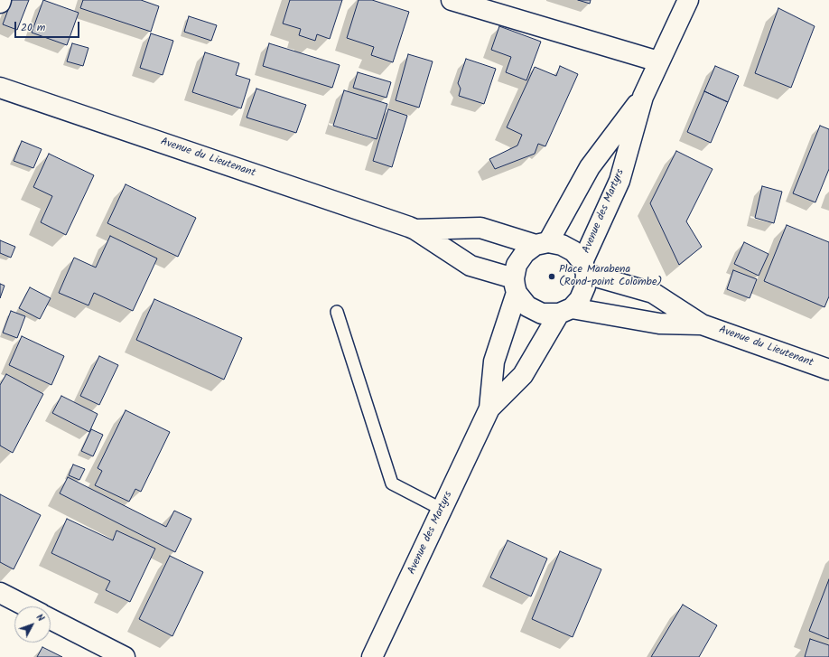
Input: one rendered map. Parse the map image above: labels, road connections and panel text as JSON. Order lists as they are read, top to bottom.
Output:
{
  "streets": {
    "main road": ["Avenue du Lieutenant", "Avenue des Martyrs"]
  },
  "crossings": [
    ["Avenue du Lieutenant", "Avenue des Martyrs"]
  ],
  "places": ["Place Marabena (Rond-point Colombe)"],
  "scale_bar": "20 m",
  "north": "top right"
}
